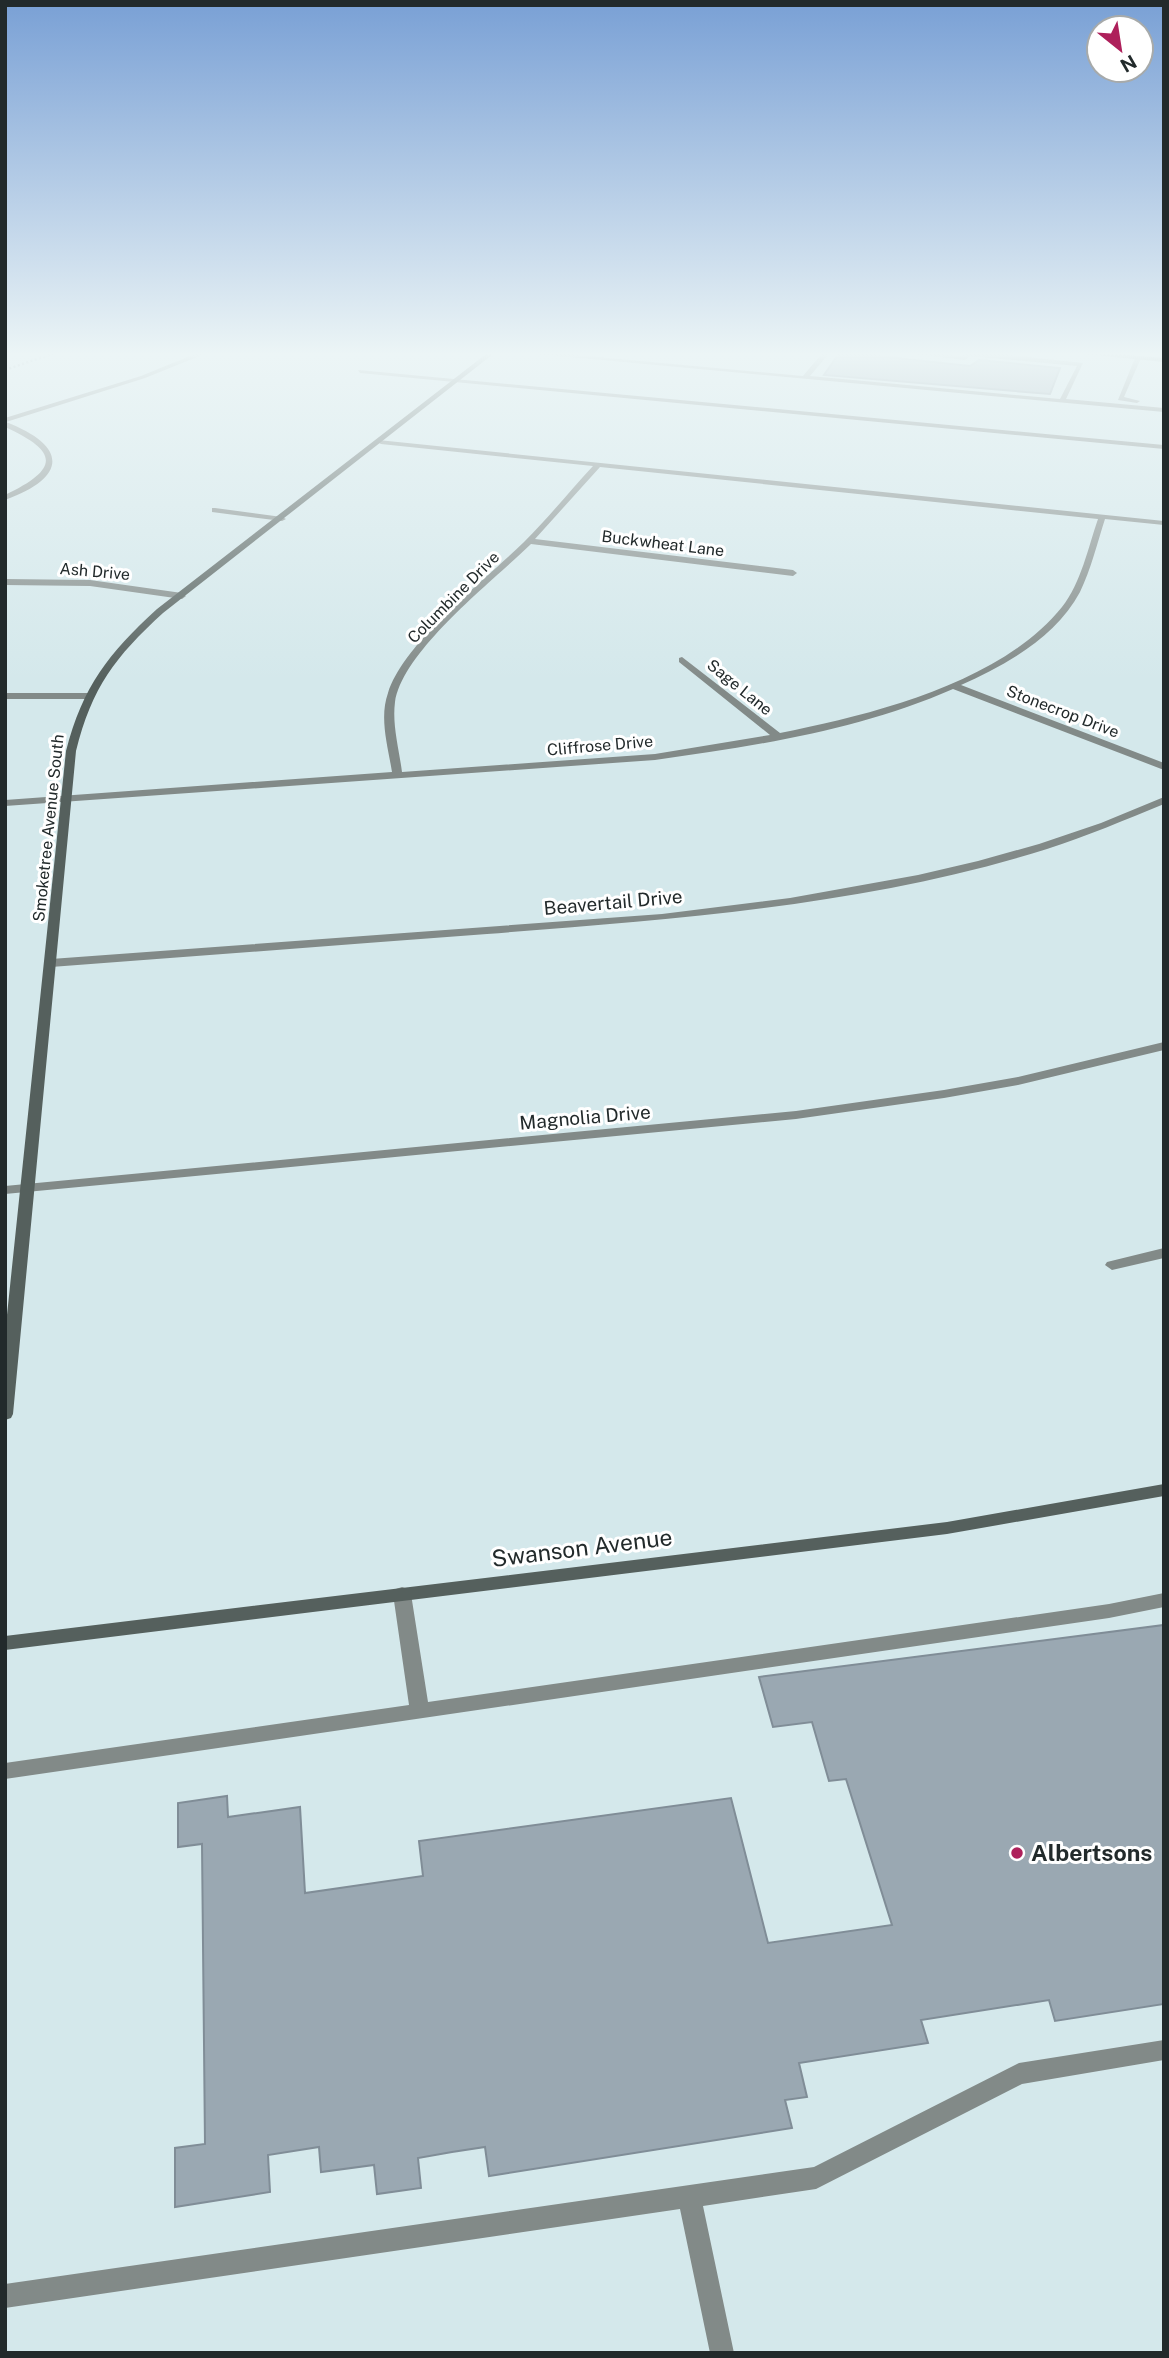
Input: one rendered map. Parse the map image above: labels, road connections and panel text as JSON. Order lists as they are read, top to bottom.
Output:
{
  "streets": {
    "street": [
      "Buckwheat Lane",
      "Ash Drive",
      "Columbine Drive",
      "Sage Lane",
      "Stonecrop Drive",
      "Cliffrose Drive",
      "Smoketree Avenue South",
      "Beavertail Drive",
      "Magnolia Drive",
      "Swanson Avenue"
    ]
  },
  "crossings": [
    ["Buckwheat Lane", "Columbine Drive"],
    ["Ash Drive", "Smoketree Avenue South"],
    ["Columbine Drive", "Cliffrose Drive"],
    ["Sage Lane", "Cliffrose Drive"],
    ["Stonecrop Drive", "Cliffrose Drive"],
    ["Cliffrose Drive", "Smoketree Avenue South"],
    ["Smoketree Avenue South", "Beavertail Drive"],
    ["Smoketree Avenue South", "Magnolia Drive"]
  ],
  "places": ["Albertsons"],
  "north": "bottom right"
}
